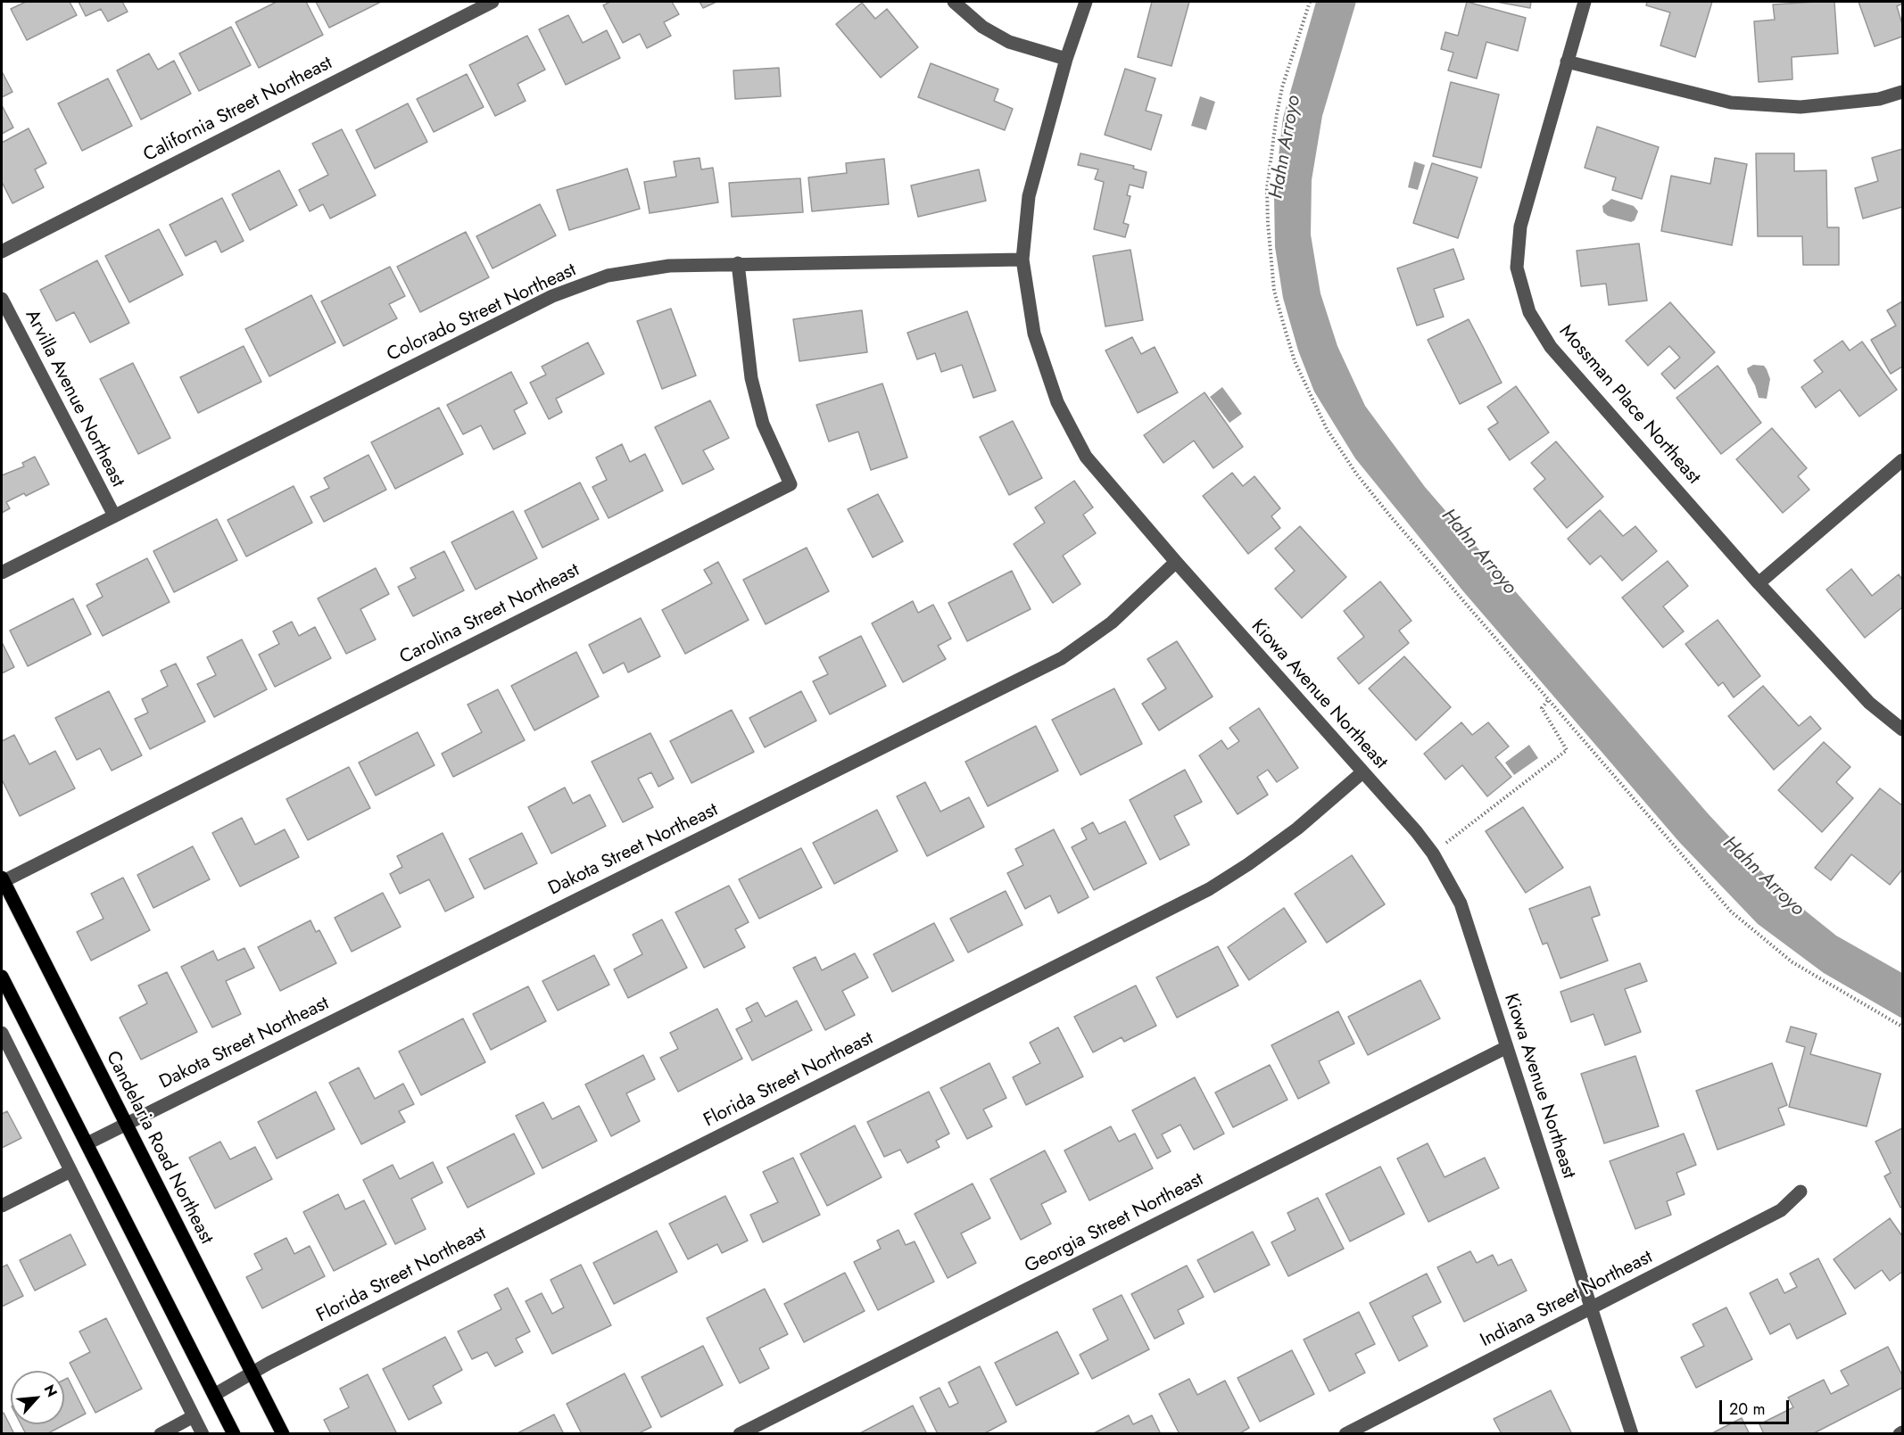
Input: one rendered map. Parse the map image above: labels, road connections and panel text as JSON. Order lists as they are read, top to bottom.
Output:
{
  "streets": {
    "main road": ["Candelaria Road Northeast"],
    "street": [
      "California Street Northeast",
      "Colorado Street Northeast",
      "Arvilla Avenue Northeast",
      "Mossman Place Northeast",
      "Carolina Street Northeast",
      "Kiowa Avenue Northeast",
      "Dakota Street Northeast",
      "Florida Street Northeast",
      "Georgia Street Northeast",
      "Indiana Street Northeast"
    ]
  },
  "crossings": [
    ["Colorado Street Northeast", "Arvilla Avenue Northeast"],
    ["Colorado Street Northeast", "Carolina Street Northeast"],
    ["Colorado Street Northeast", "Kiowa Avenue Northeast"],
    ["Carolina Street Northeast", "Candelaria Road Northeast"],
    ["Kiowa Avenue Northeast", "Dakota Street Northeast"],
    ["Kiowa Avenue Northeast", "Florida Street Northeast"],
    ["Kiowa Avenue Northeast", "Georgia Street Northeast"],
    ["Kiowa Avenue Northeast", "Indiana Street Northeast"],
    ["Dakota Street Northeast", "Candelaria Road Northeast"],
    ["Florida Street Northeast", "Candelaria Road Northeast"]
  ],
  "water": ["Hahn Arroyo"],
  "scale_bar": "20 m",
  "north": "top right"
}
